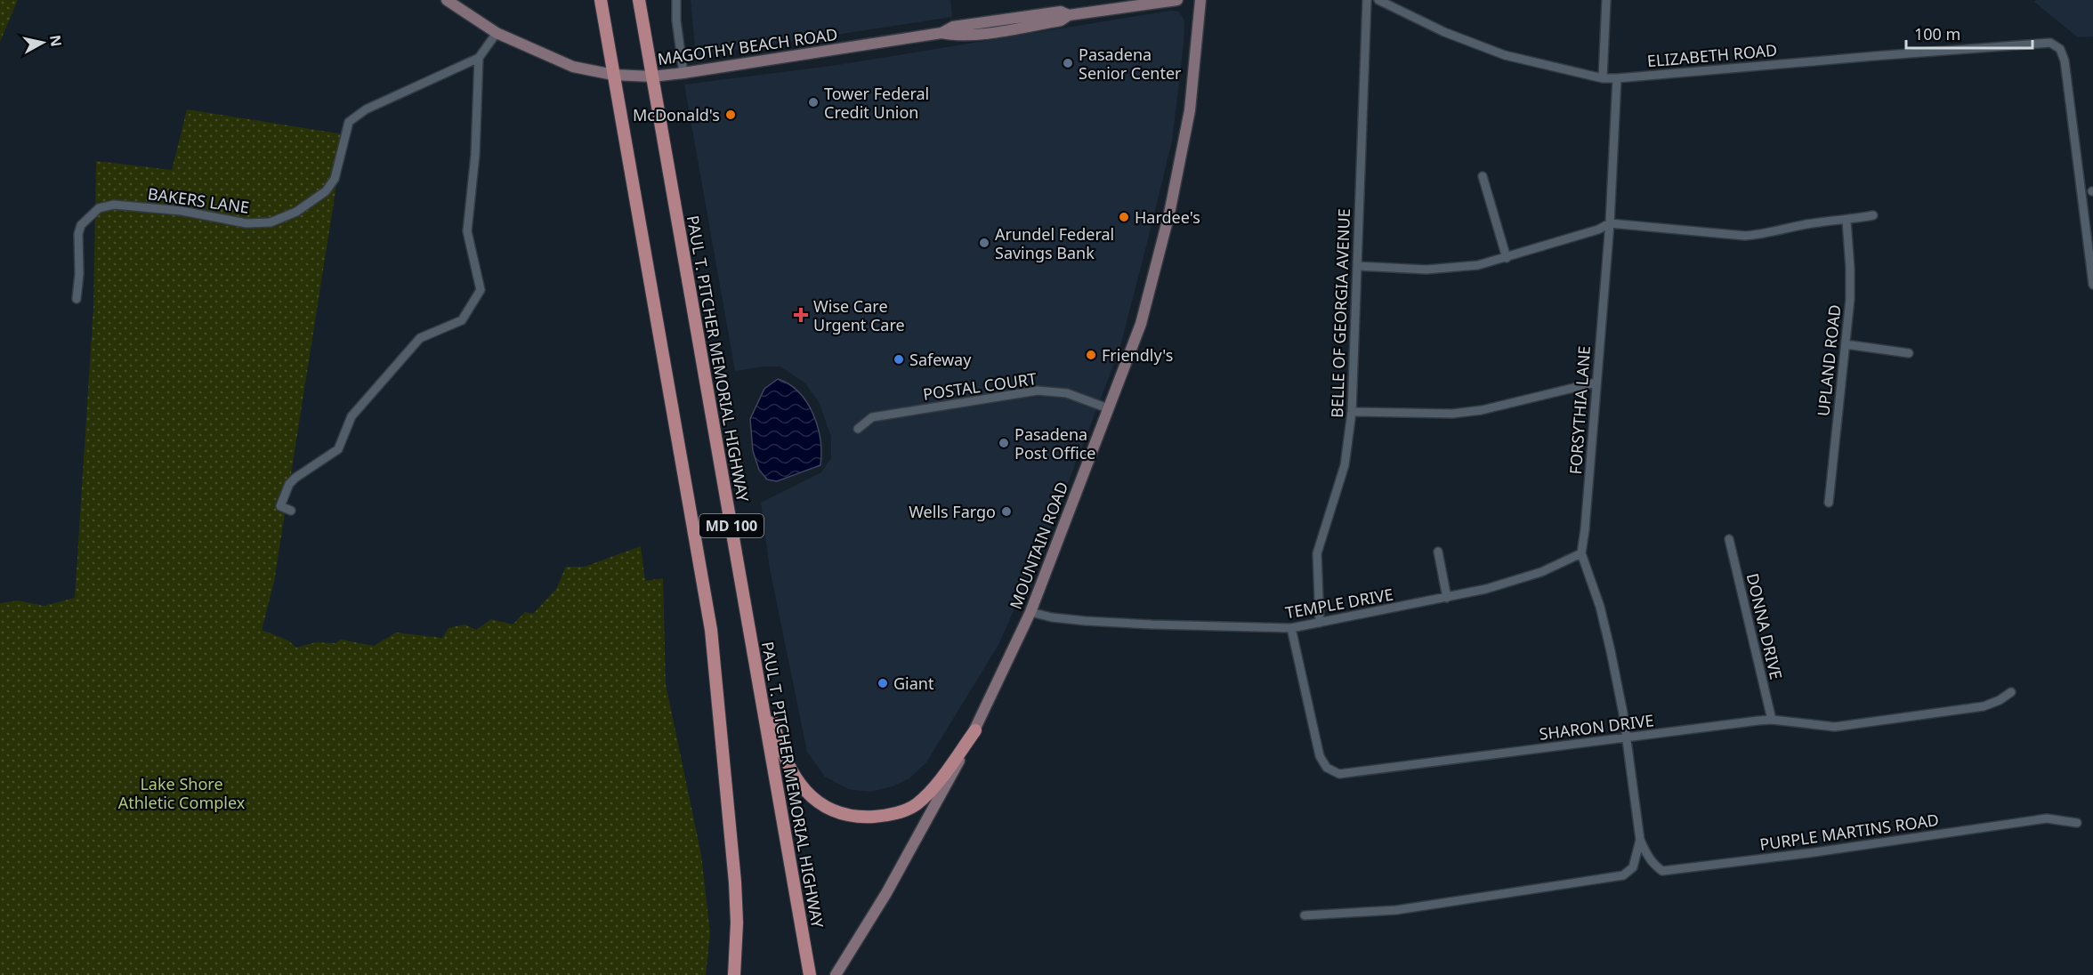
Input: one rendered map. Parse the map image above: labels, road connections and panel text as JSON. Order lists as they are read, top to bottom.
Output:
{
  "streets": {
    "main road": [
      "MAGOTHY BEACH ROAD",
      "PAUL T. PITCHER MEMORIAL HIGHWAY",
      "MD 100",
      "MOUNTAIN ROAD"
    ],
    "street": [
      "ELIZABETH ROAD",
      "BAKERS LANE",
      "BELLE OF GEORGIA AVENUE",
      "UPLAND ROAD",
      "POSTAL COURT",
      "FORSYTHIA LANE",
      "TEMPLE DRIVE",
      "DONNA DRIVE",
      "SHARON DRIVE",
      "PURPLE MARTINS ROAD"
    ]
  },
  "crossings": [
    ["MAGOTHY BEACH ROAD", "PAUL T. PITCHER MEMORIAL HIGHWAY"],
    ["MAGOTHY BEACH ROAD", "MD 100"],
    ["ELIZABETH ROAD", "FORSYTHIA LANE"],
    ["BELLE OF GEORGIA AVENUE", "TEMPLE DRIVE"],
    ["POSTAL COURT", "MOUNTAIN ROAD"],
    ["FORSYTHIA LANE", "TEMPLE DRIVE"],
    ["FORSYTHIA LANE", "SHARON DRIVE"],
    ["FORSYTHIA LANE", "PURPLE MARTINS ROAD"],
    ["MOUNTAIN ROAD", "TEMPLE DRIVE"],
    ["TEMPLE DRIVE", "SHARON DRIVE"],
    ["DONNA DRIVE", "SHARON DRIVE"],
    ["SHARON DRIVE", "PURPLE MARTINS ROAD"]
  ],
  "parks": ["Lake Shore Athletic Complex"],
  "places": {
    "other": [
      "Pasadena Senior Center",
      "Tower Federal Credit Union",
      "McDonald's",
      "Hardee's",
      "Arundel Federal Savings Bank",
      "Friendly's",
      "Safeway",
      "Pasadena Post Office",
      "Wells Fargo",
      "Giant"
    ],
    "health": ["Wise Care Urgent Care"]
  },
  "scale_bar": "100 m",
  "north": "right"
}
